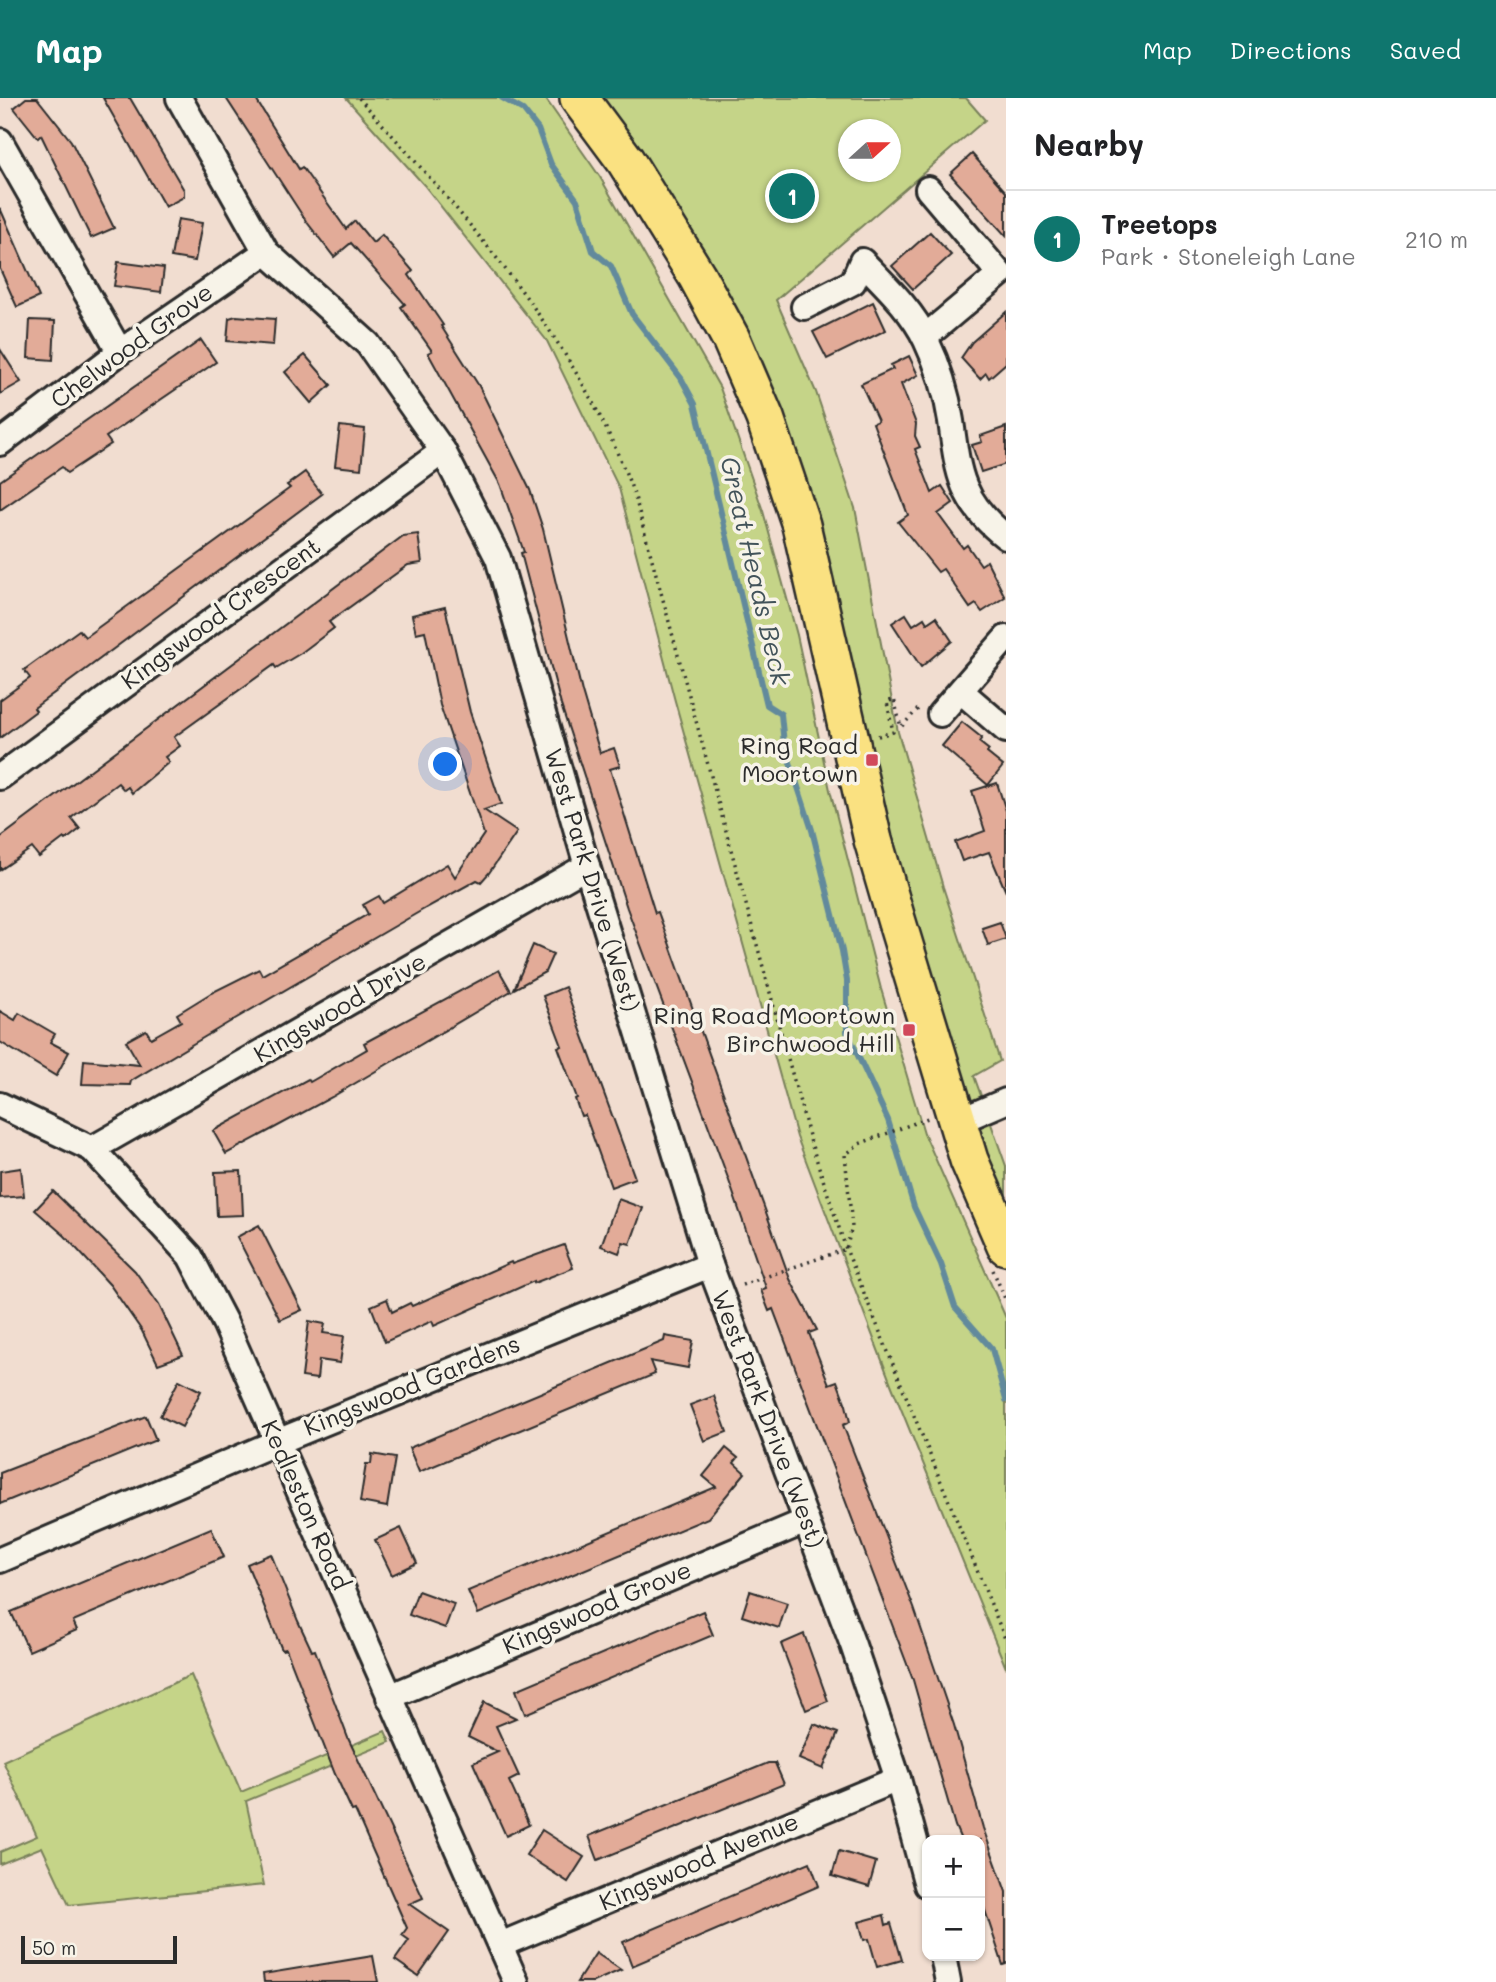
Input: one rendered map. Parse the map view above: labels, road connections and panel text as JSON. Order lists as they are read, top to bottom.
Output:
{
  "streets": {
    "street": [
      "Chelwood Grove",
      "Kingswood Crescent",
      "West Park Drive (West)",
      "Kingswood Drive",
      "Kingswood Gardens",
      "Kedleston Road",
      "Kingswood Grove",
      "Kingswood Avenue"
    ]
  },
  "crossings": [
    ["Chelwood Grove", "West Park Drive (West)"],
    ["Kingswood Crescent", "West Park Drive (West)"],
    ["West Park Drive (West)", "Kingswood Drive"],
    ["West Park Drive (West)", "Kingswood Gardens"],
    ["West Park Drive (West)", "Kingswood Grove"],
    ["West Park Drive (West)", "Kingswood Avenue"],
    ["Kingswood Drive", "Kedleston Road"],
    ["Kingswood Gardens", "Kedleston Road"],
    ["Kedleston Road", "Kingswood Grove"],
    ["Kedleston Road", "Kingswood Avenue"]
  ],
  "water": ["Great Heads Beck"],
  "places": {
    "transit": ["Ring Road Moortown", "Ring Road Moortown Birchwood Hill"]
  },
  "scale_bar": "50 m",
  "north": "right",
  "page": {
    "header": "Map",
    "nav": ["Map", "Directions", "Saved"],
    "heading": "Nearby",
    "pins": "1",
    "list": [
      {
        "mark": "1",
        "name": "Treetops",
        "note": "Park · Stoneleigh Lane",
        "value": "210 m"
      }
    ],
    "map_buttons": ["+", "−"],
    "scale": "50 m"
  }
}
